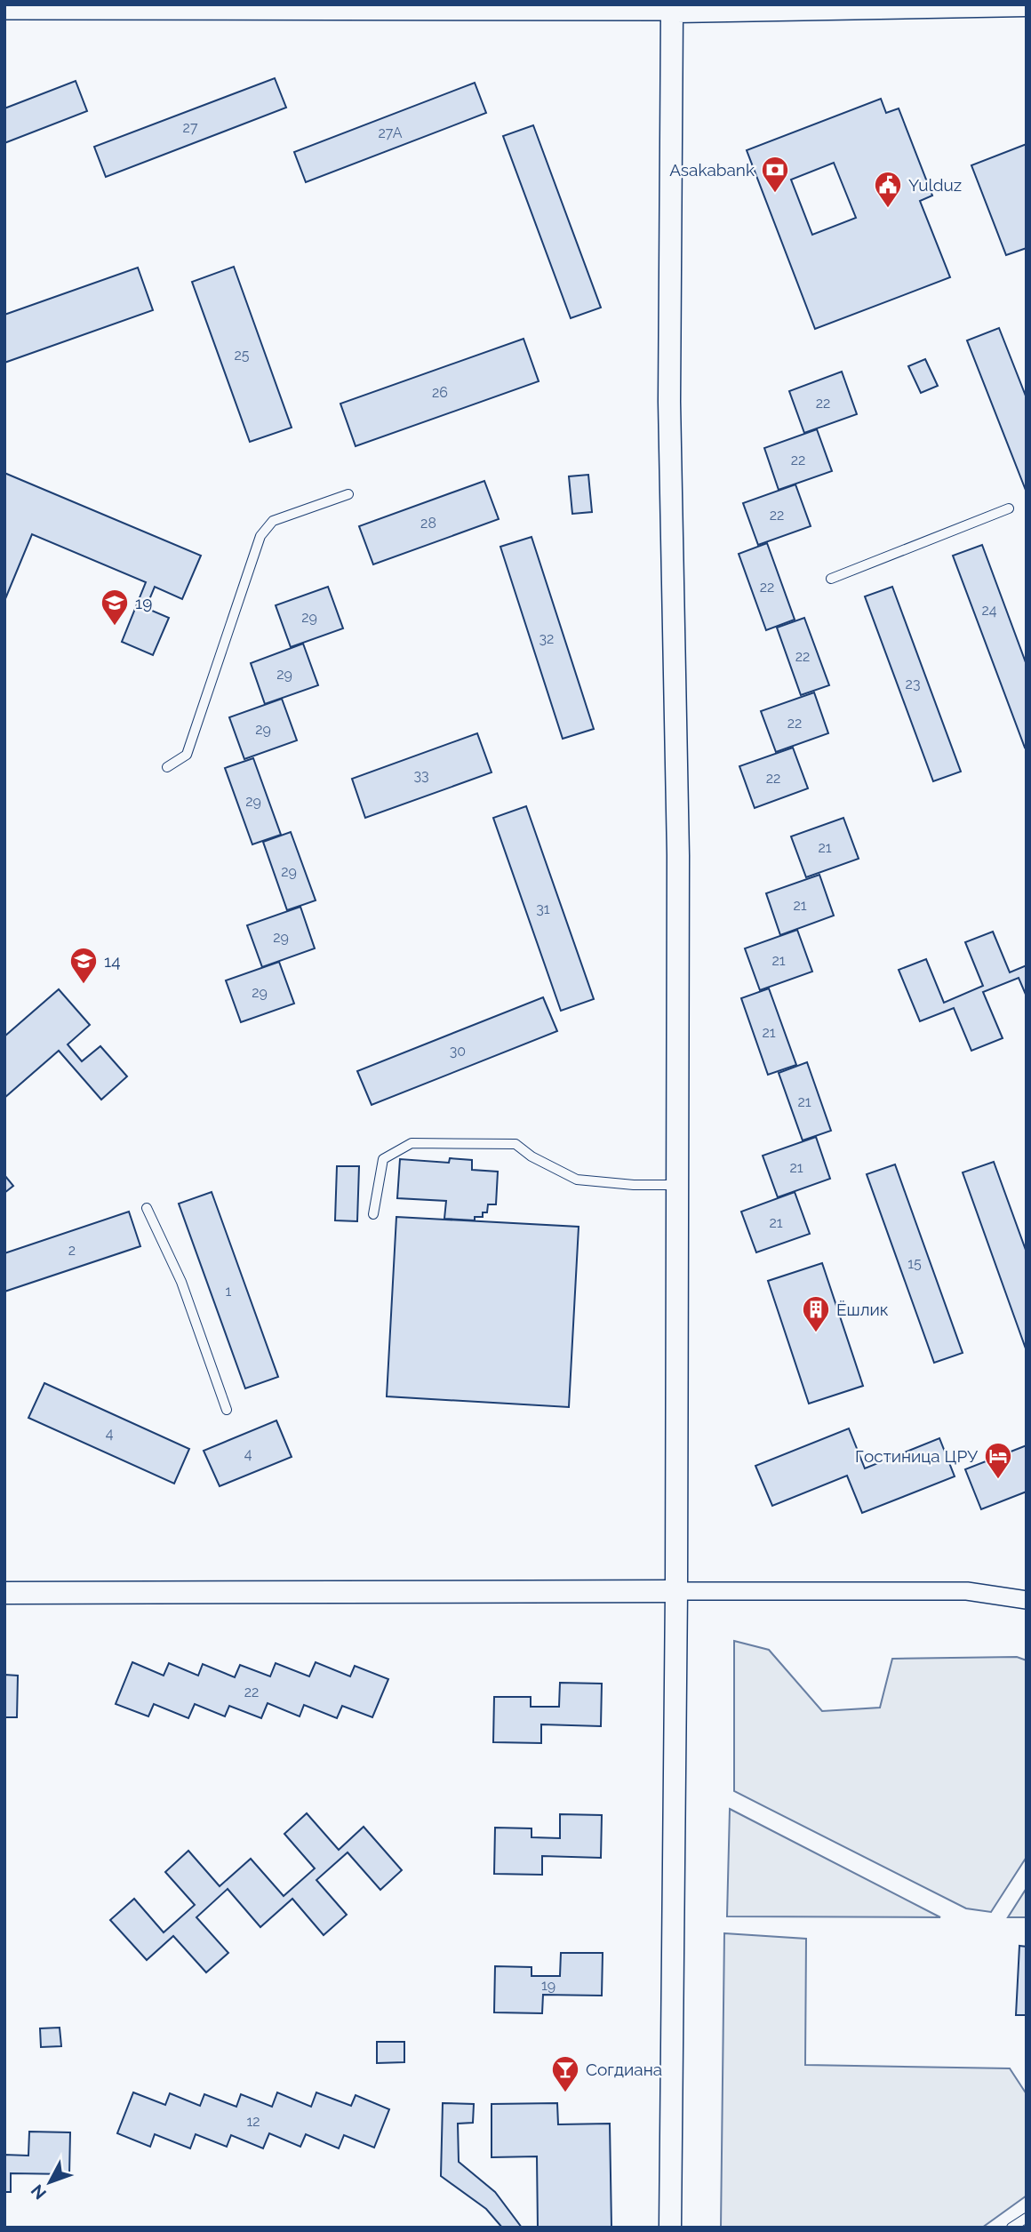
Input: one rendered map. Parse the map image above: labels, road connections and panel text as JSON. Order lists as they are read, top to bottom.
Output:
{
  "places": {
    "bank": ["Asakabank"],
    "public building": ["Yulduz"],
    "school or university": ["19", "14"],
    "building": ["Ёшлик"],
    "hotel": ["Гостиница ЦРУ"],
    "bar": ["Согдиана"]
  },
  "house_numbers": [
    "27",
    "27A",
    "25",
    "26",
    "22",
    "22",
    "22",
    "28",
    "22",
    "24",
    "29",
    "32",
    "22",
    "29",
    "23",
    "22",
    "29",
    "33",
    "22",
    "29",
    "21",
    "29",
    "21",
    "31",
    "29",
    "21",
    "29",
    "21",
    "30",
    "21",
    "21",
    "21",
    "2",
    "15",
    "1",
    "4",
    "4",
    "22",
    "19",
    "12"
  ],
  "north": "bottom left"
}
